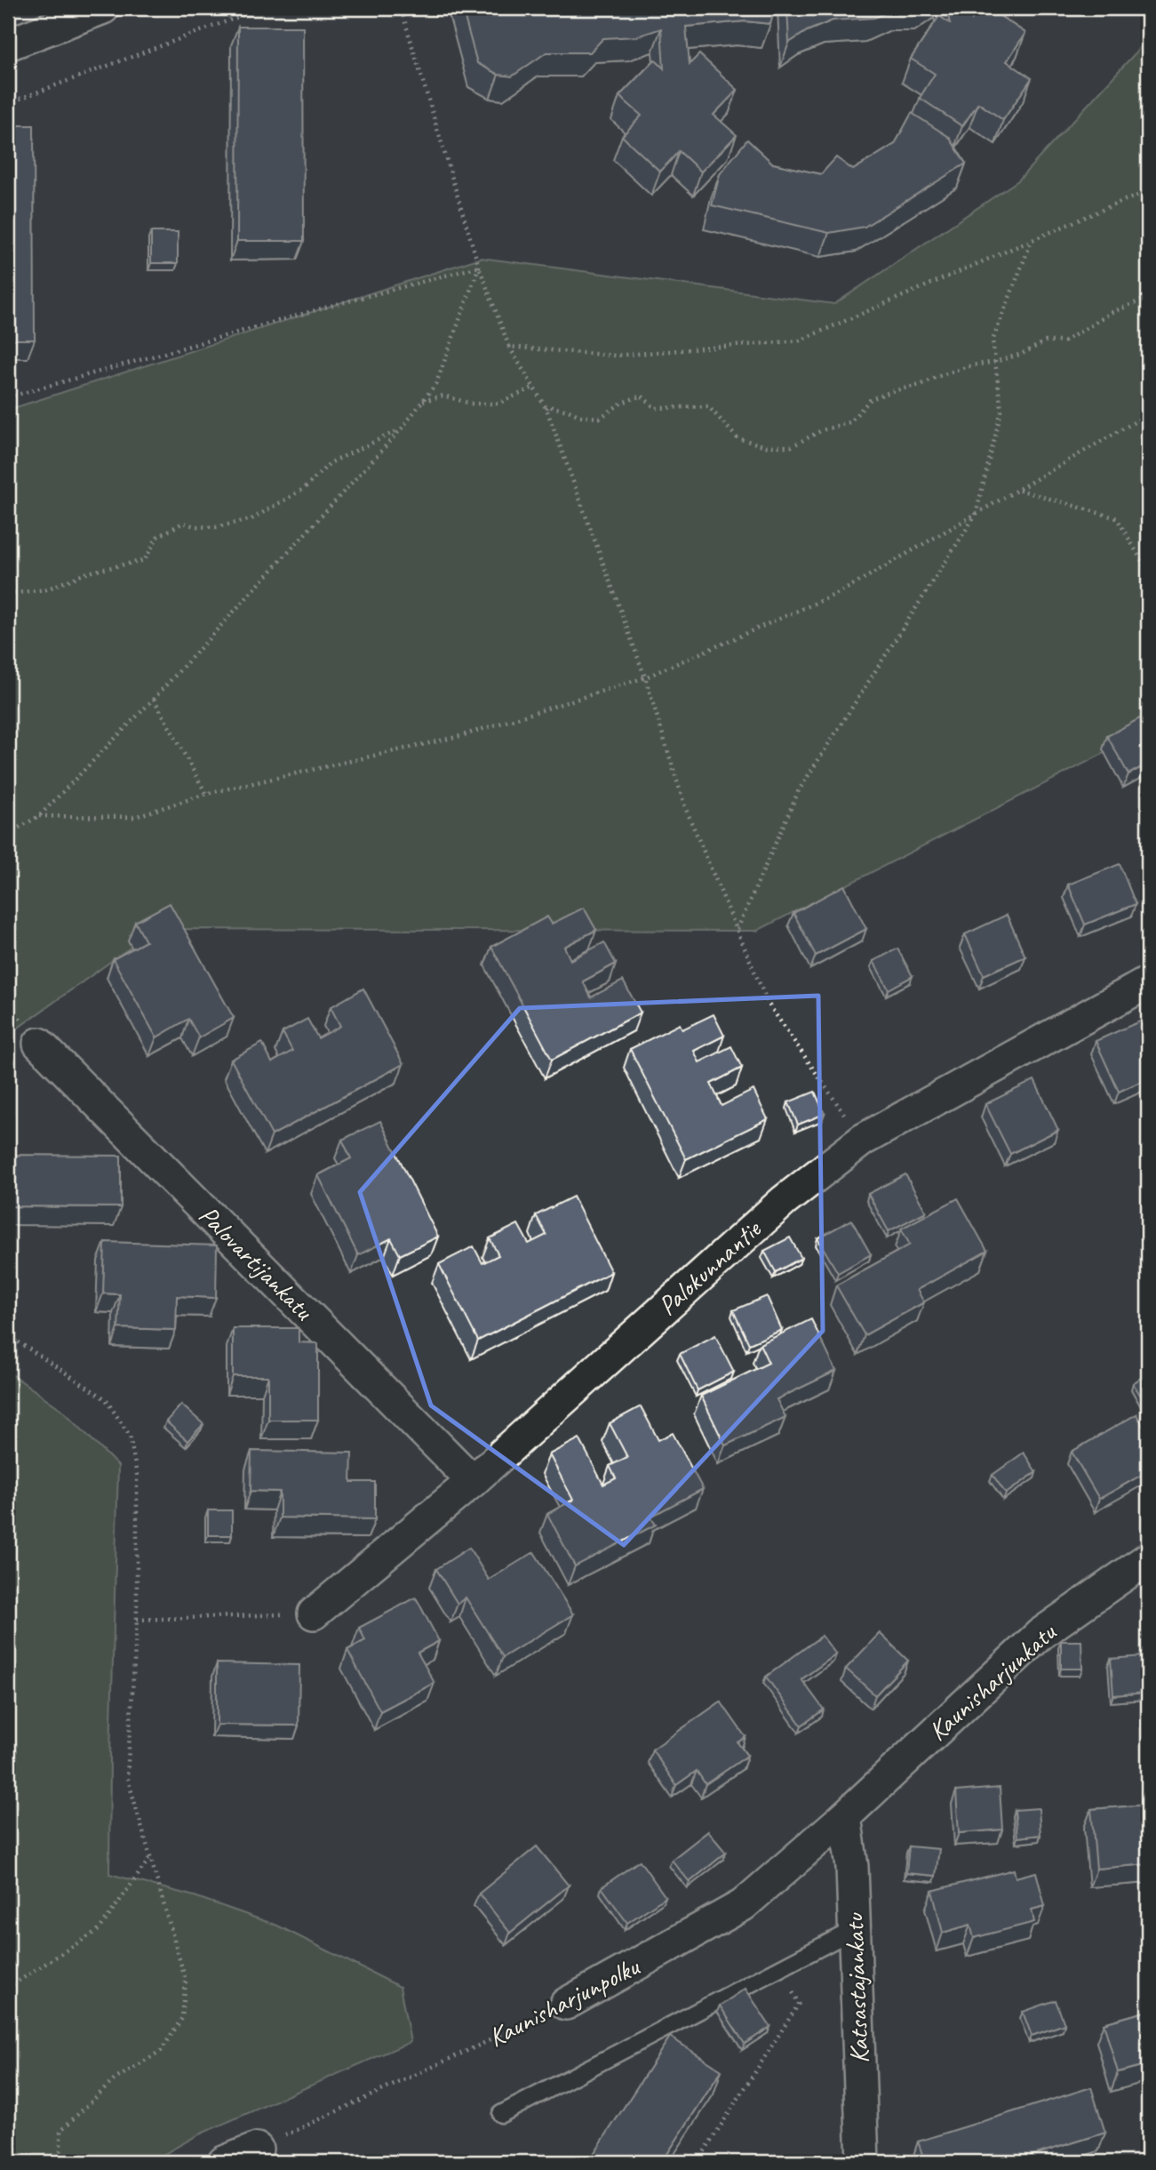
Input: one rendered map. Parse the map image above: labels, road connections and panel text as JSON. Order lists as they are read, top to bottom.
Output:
{
  "streets": {
    "street": [
      "Palovartijankatu",
      "Palokunnantie",
      "Kaunisharjunkatu",
      "Katsastajankatu",
      "Kaunisharjunpolku"
    ]
  },
  "crossings": [
    ["Palovartijankatu", "Palokunnantie"],
    ["Kaunisharjunkatu", "Katsastajankatu"],
    ["Kaunisharjunkatu", "Kaunisharjunpolku"],
    ["Katsastajankatu", "Kaunisharjunpolku"]
  ]
}
